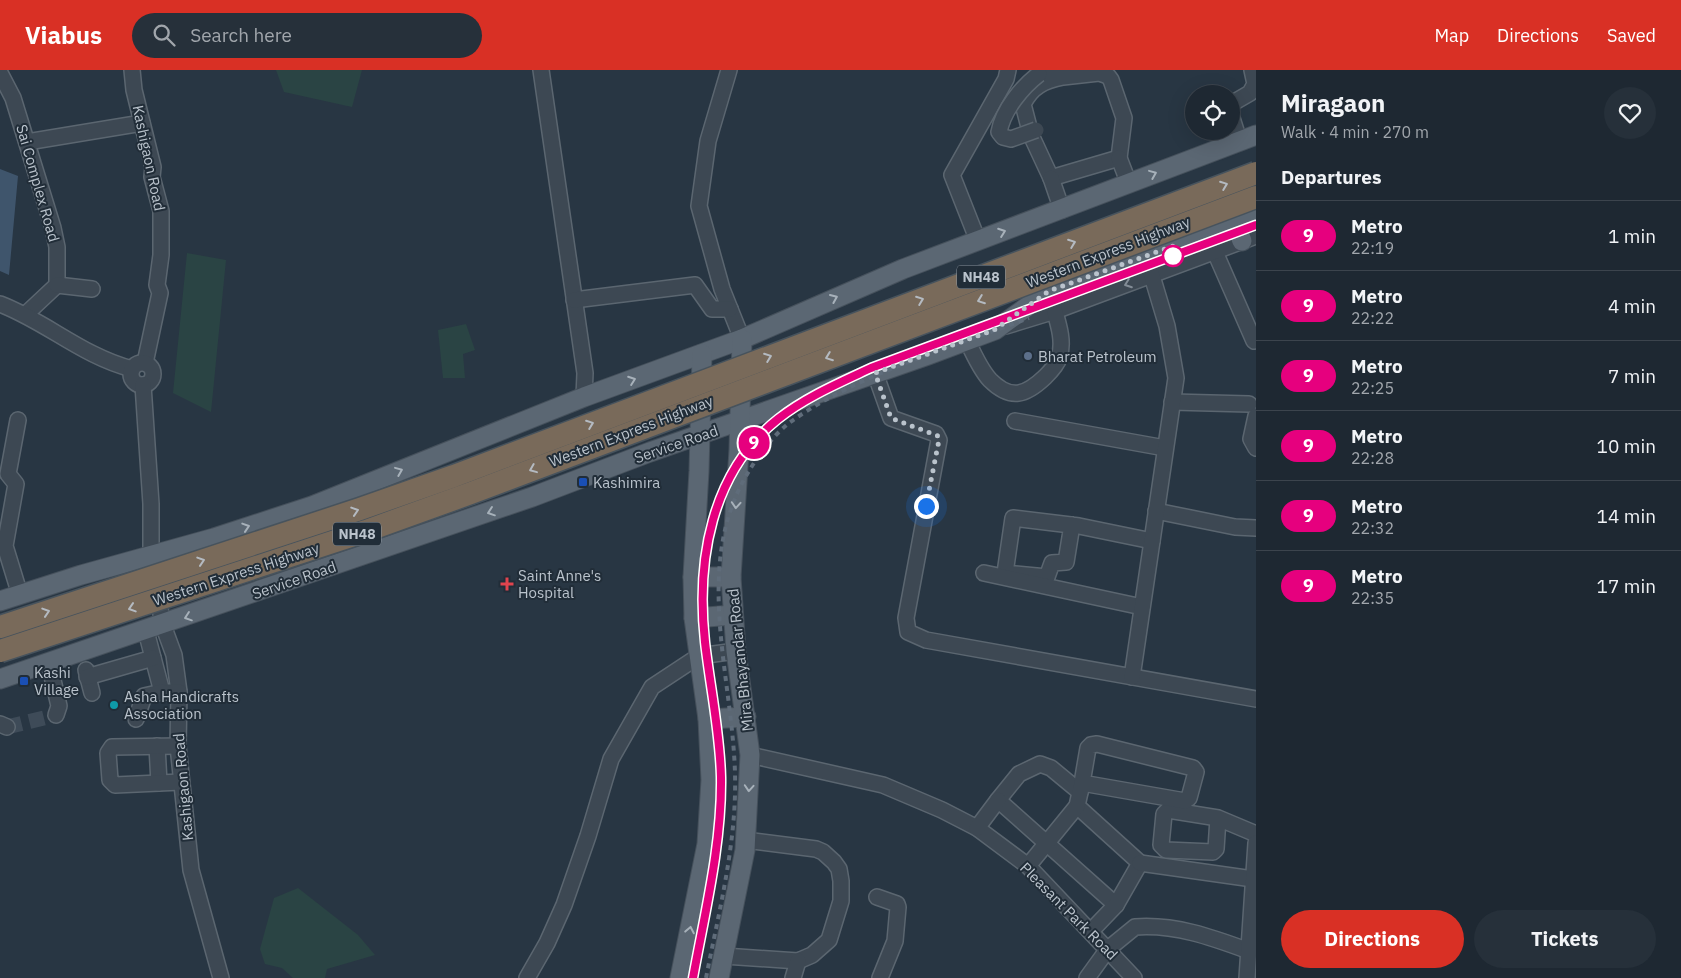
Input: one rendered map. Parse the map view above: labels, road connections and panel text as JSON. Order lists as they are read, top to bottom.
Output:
{
  "streets": {
    "highway": ["Western Express Highway", "NH48"],
    "main road": ["Service Road", "Mira Bhayandar Road"],
    "street": ["Kashigaon Road", "Sai Complex Road", "Pleasant Park Road"]
  },
  "crossings": [
    ["Kashigaon Road", "Service Road"],
    ["Service Road", "Mira Bhayandar Road"],
    ["Mira Bhayandar Road", "Pleasant Park Road"]
  ],
  "places": {
    "other": ["Bharat Petroleum", "Asha Handicrafts Association"],
    "transit": ["Kashimira", "Kashi Village"],
    "health": ["Saint Anne's Hospital"]
  },
  "lines": ["metro line 9"],
  "page": {
    "header": "Viabus",
    "search": "Search here",
    "nav": ["Map", "Directions", "Saved"],
    "on_map": "9",
    "heading": [
      ["Miragaon", "Walk · 4 min · 270 m"],
      "Departures"
    ],
    "list": [
      {
        "mark": "9",
        "name": "Metro",
        "note": "22:19",
        "value": "1 min"
      },
      {
        "mark": "9",
        "name": "Metro",
        "note": "22:22",
        "value": "4 min"
      },
      {
        "mark": "9",
        "name": "Metro",
        "note": "22:25",
        "value": "7 min"
      },
      {
        "mark": "9",
        "name": "Metro",
        "note": "22:28",
        "value": "10 min"
      },
      {
        "mark": "9",
        "name": "Metro",
        "note": "22:32",
        "value": "14 min"
      },
      {
        "mark": "9",
        "name": "Metro",
        "note": "22:35",
        "value": "17 min"
      }
    ],
    "buttons": ["Directions", "Tickets"]
  }
}
